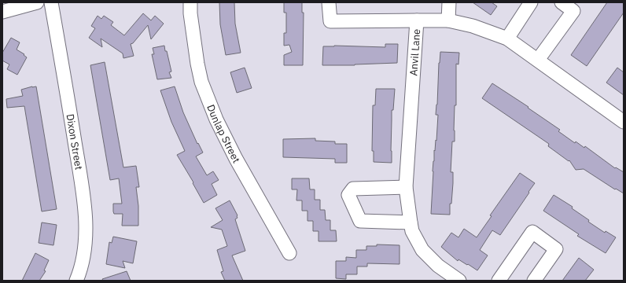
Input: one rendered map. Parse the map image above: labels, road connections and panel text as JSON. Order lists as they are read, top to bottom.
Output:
{
  "streets": {
    "street": ["Anvil Lane", "Dunlap Street", "Dixon Street"]
  }
}
